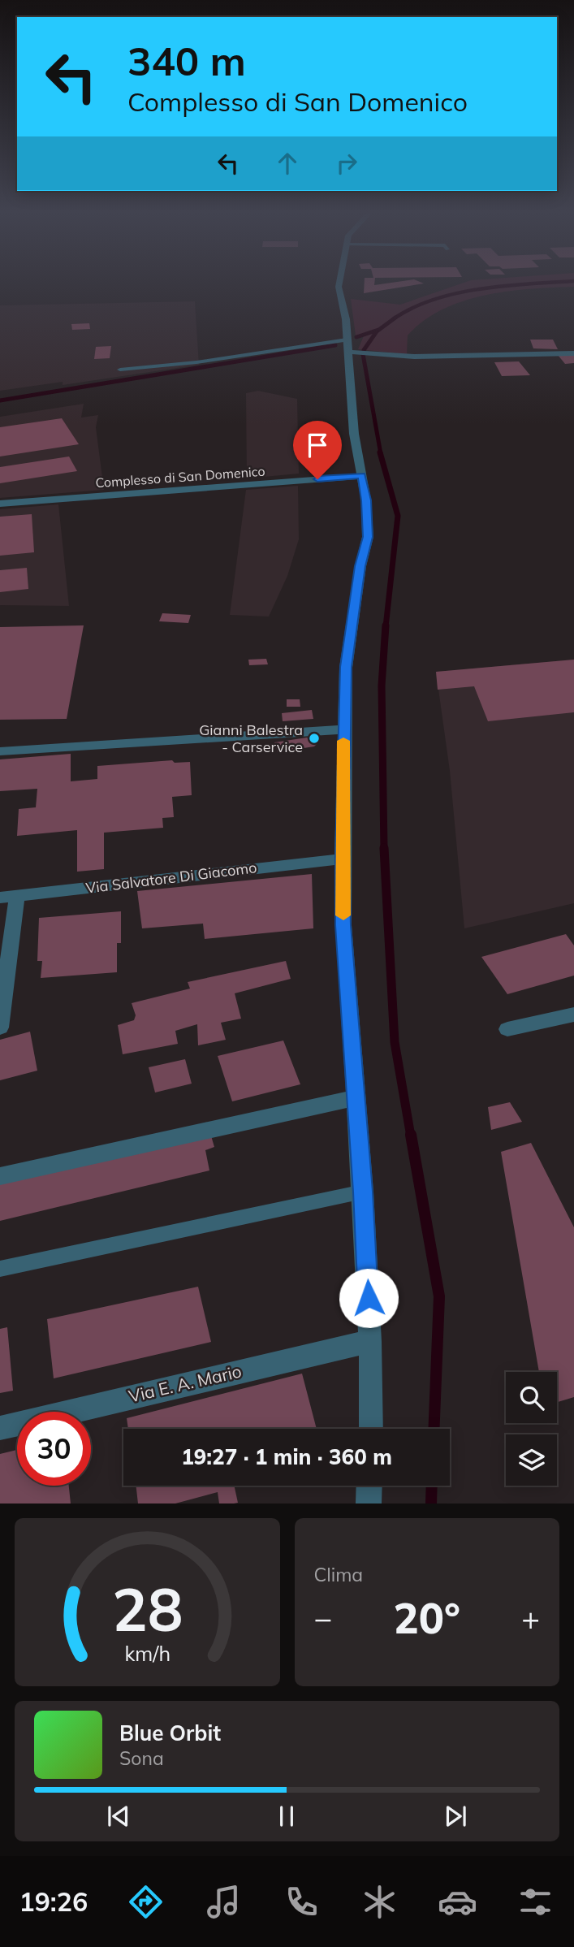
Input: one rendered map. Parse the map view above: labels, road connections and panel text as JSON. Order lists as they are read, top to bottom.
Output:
{
  "streets": {
    "street": ["Complesso di San Domenico", "Via Salvatore Di Giacomo", "Via E. A. Mario"]
  },
  "places": ["Gianni Balestra - Carservice"],
  "page": {
    "turn": ["340 m", "Complesso di San Domenico"],
    "limit": "30",
    "trip": "19:27 · 1 min · 360 m",
    "tile": "Clima",
    "heat": ["−", "20°", "+"],
    "song": ["Blue Orbit", "Sona"],
    "tabs": "19:26",
    "gauge": ["28", "km/h"]
  }
}
